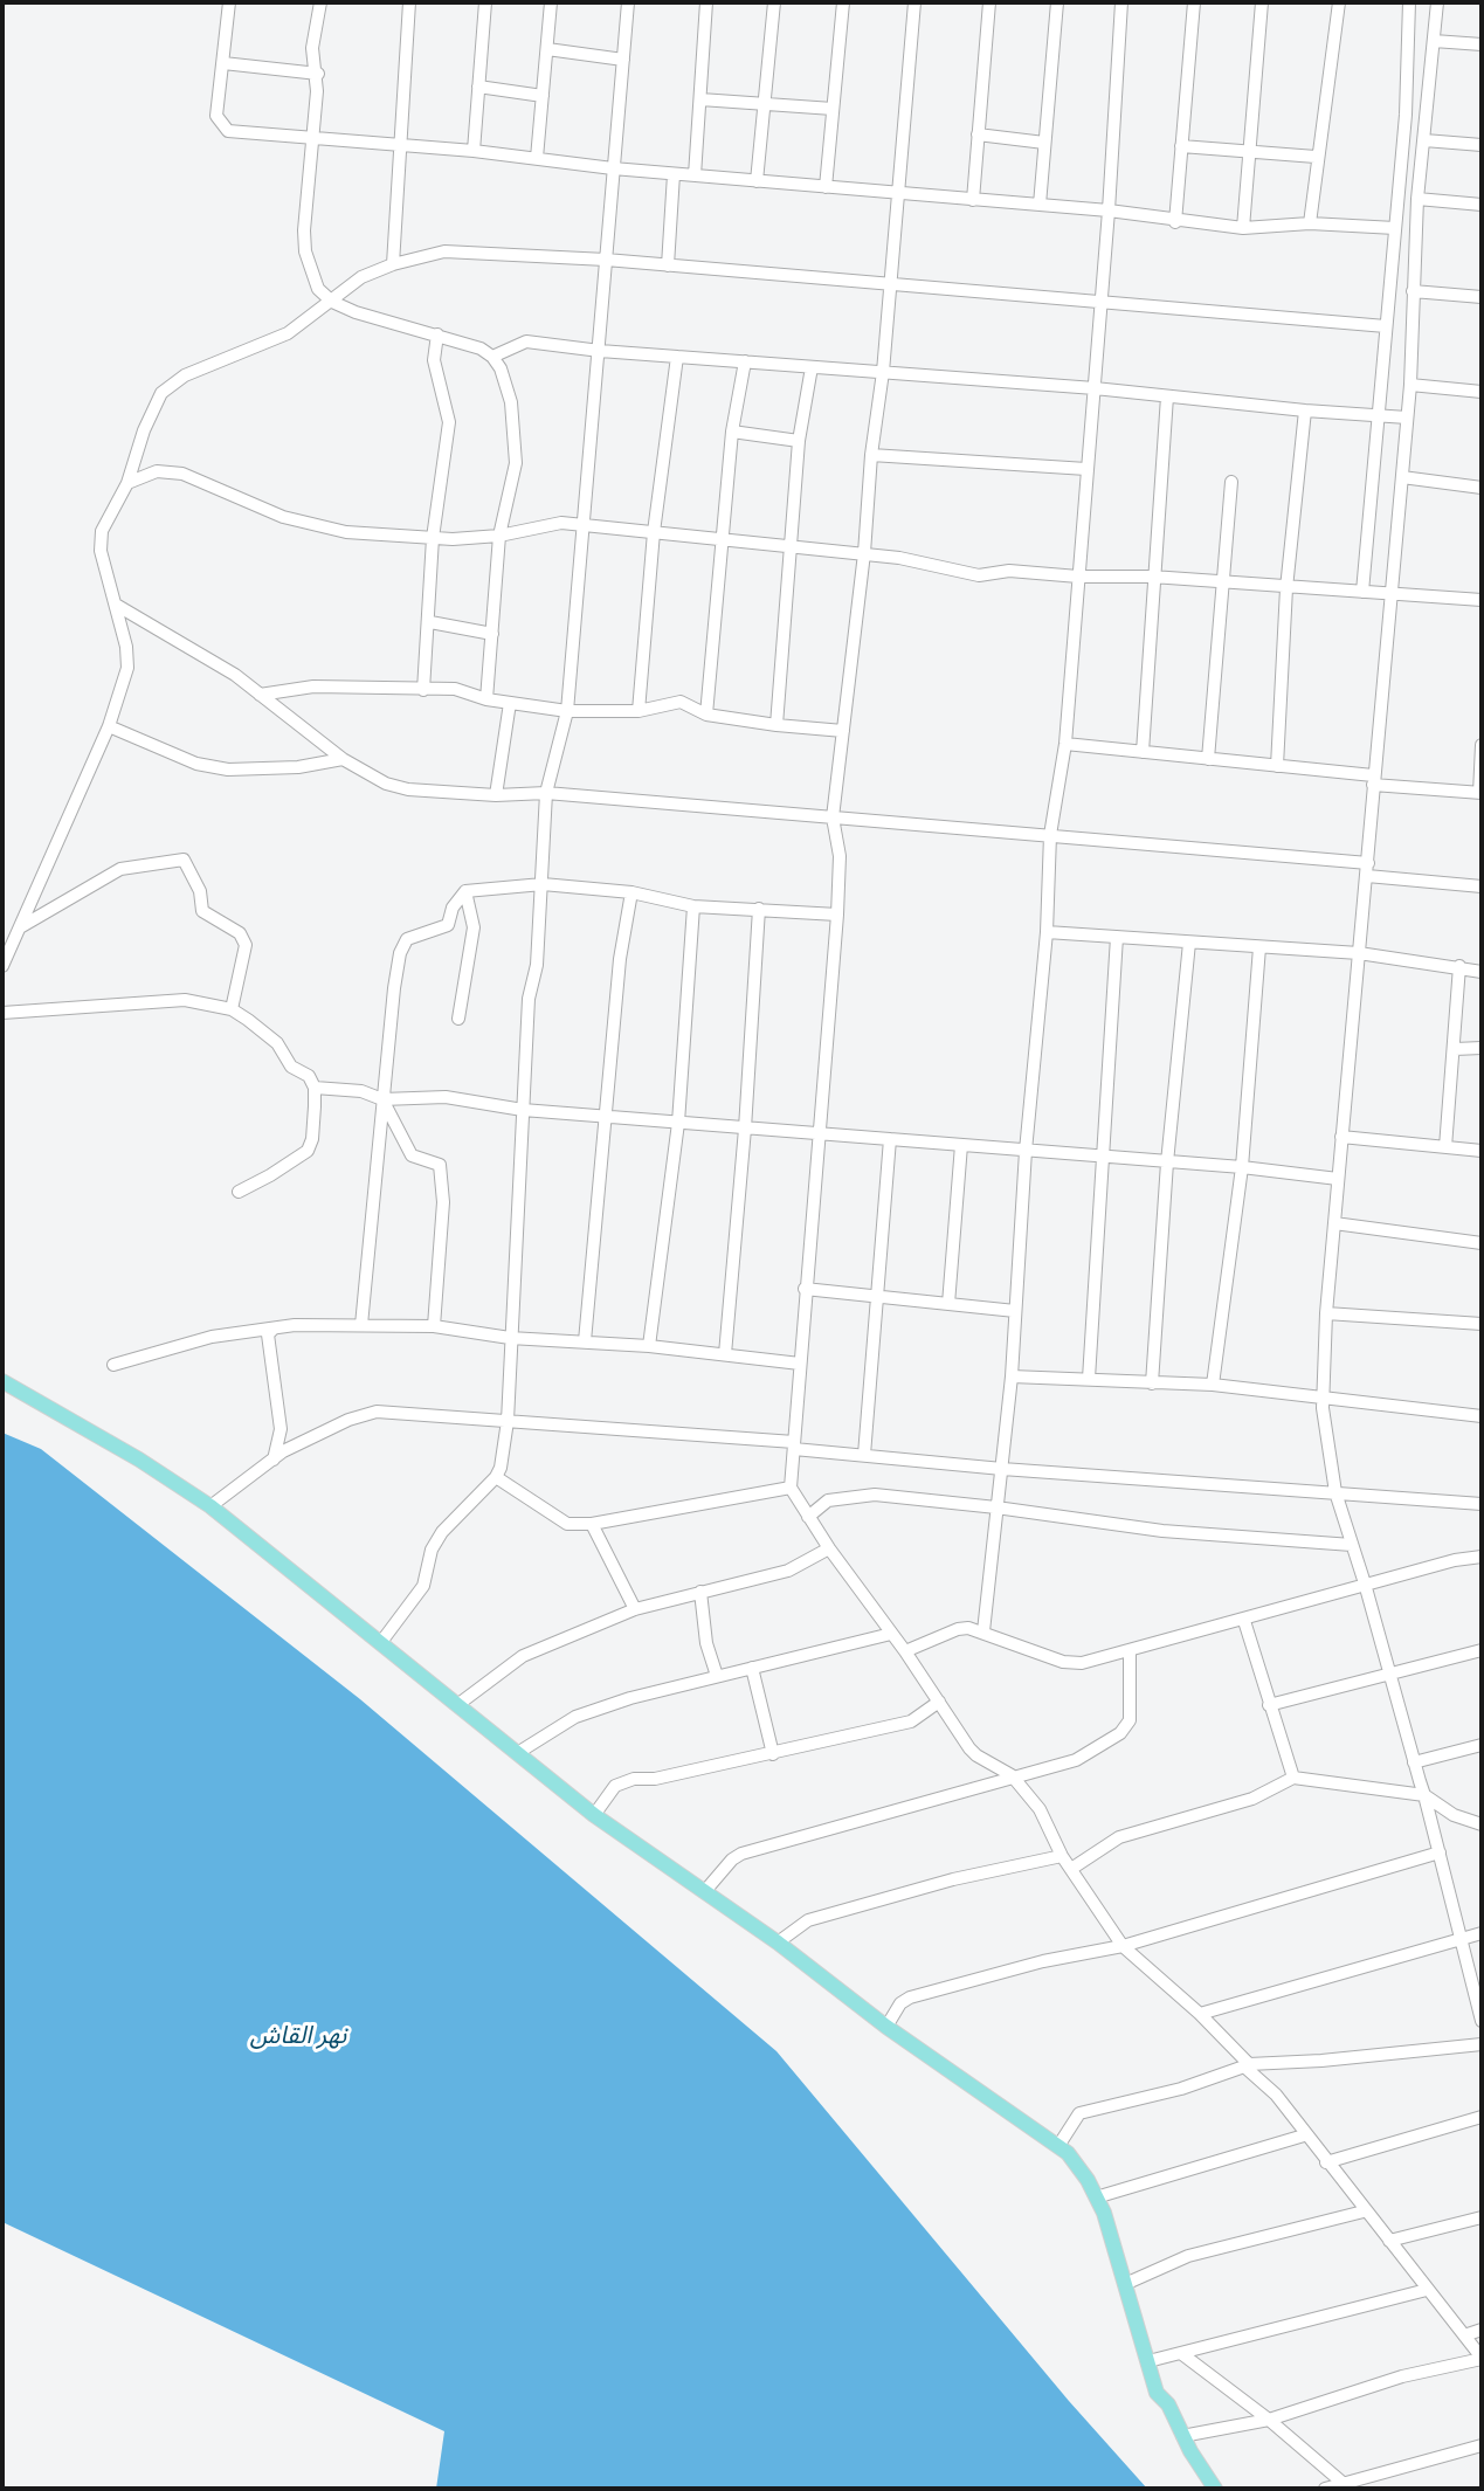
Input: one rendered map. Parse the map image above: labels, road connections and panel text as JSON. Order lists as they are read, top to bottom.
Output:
{
  "water": ["نهر القاش"]
}
